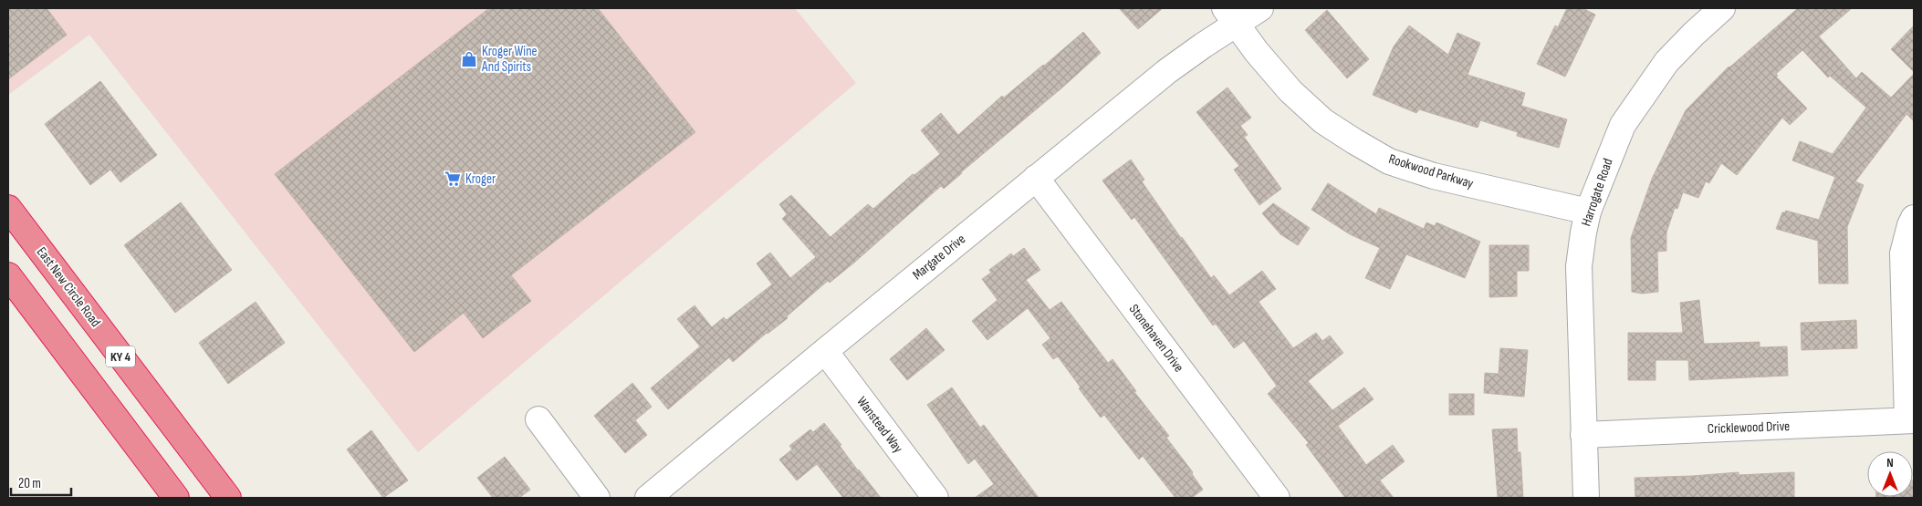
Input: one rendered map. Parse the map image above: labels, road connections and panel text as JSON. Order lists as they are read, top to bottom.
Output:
{
  "streets": {
    "highway": ["East New Circle Road", "KY 4"],
    "street": [
      "Rookwood Parkway",
      "Harrogate Road",
      "Margate Drive",
      "Stonehaven Drive",
      "Wanstead Way",
      "Cricklewood Drive"
    ]
  },
  "crossings": [
    ["Rookwood Parkway", "Harrogate Road"],
    ["Rookwood Parkway", "Margate Drive"],
    ["Harrogate Road", "Cricklewood Drive"],
    ["Margate Drive", "Stonehaven Drive"],
    ["Margate Drive", "Wanstead Way"]
  ],
  "places": {
    "shop": ["Kroger Wine And Spirits"],
    "supermarket": ["Kroger"]
  },
  "scale_bar": "20 m",
  "north": "top"
}
